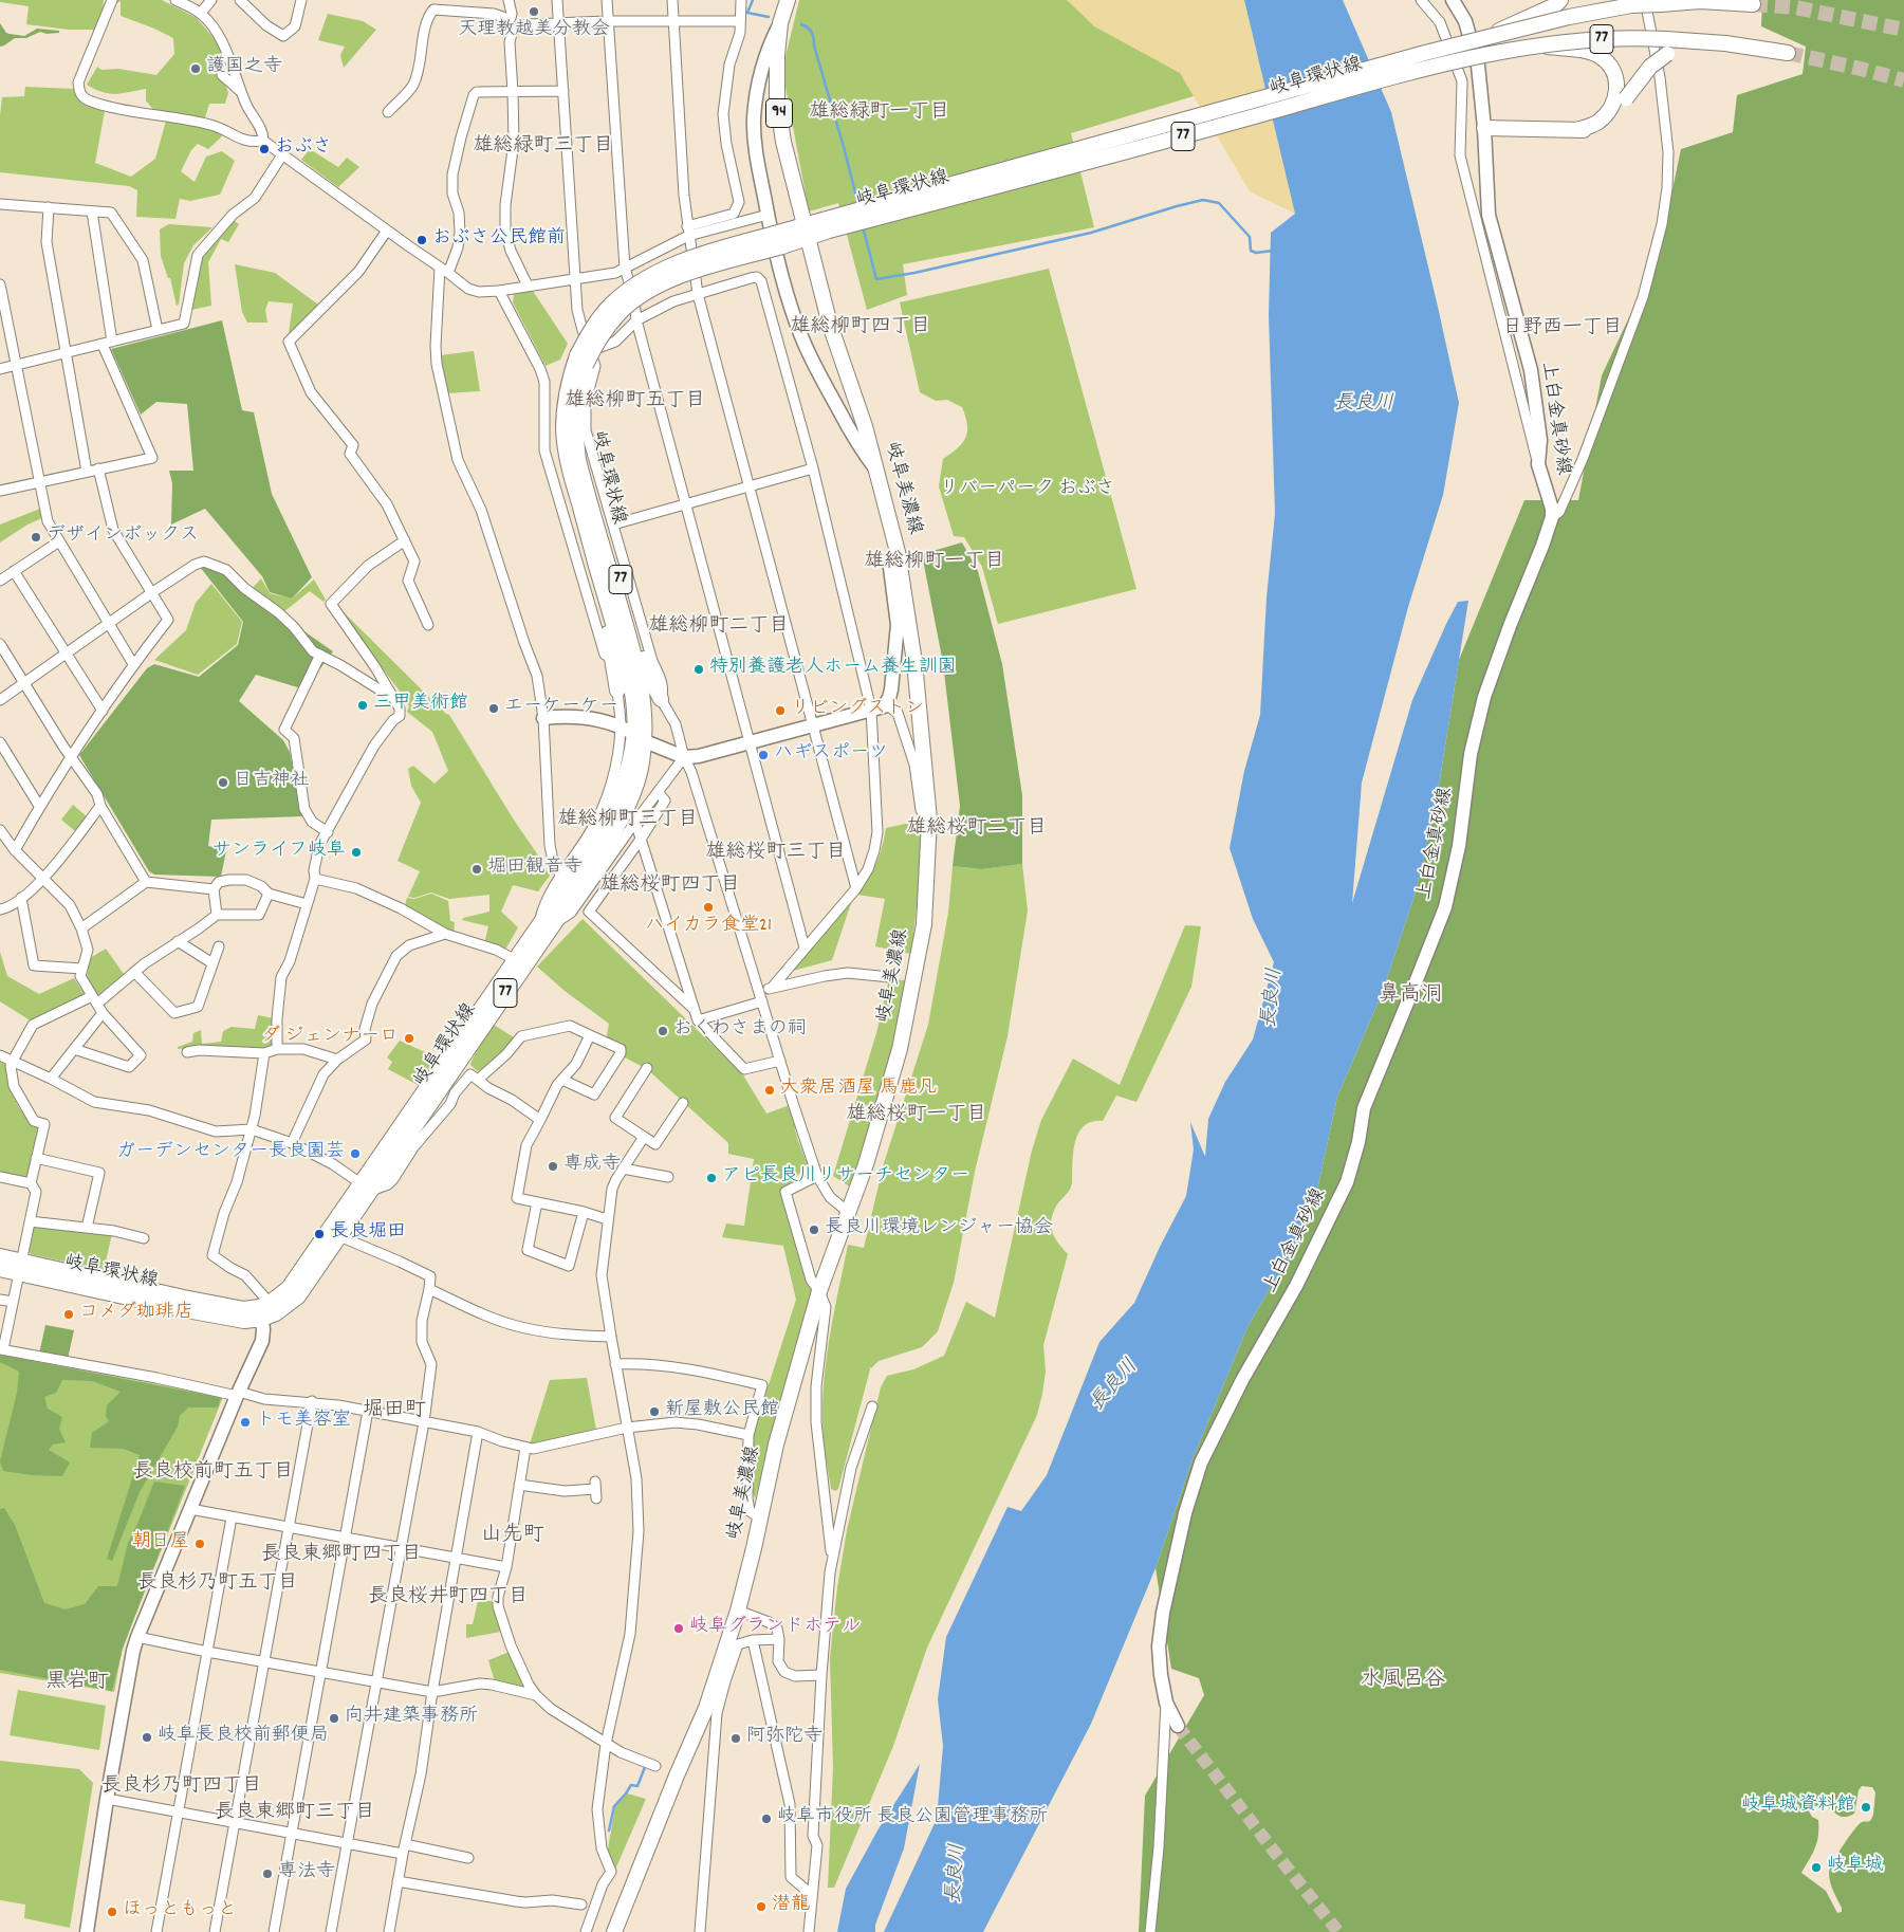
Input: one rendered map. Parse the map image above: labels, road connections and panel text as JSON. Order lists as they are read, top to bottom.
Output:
{
  "streets": {
    "main road": [
      "77",
      "岐阜環状線",
      "94",
      "上白金真砂線",
      "岐阜美濃線"
    ]
  },
  "crossings": [
    ["77", "岐阜環状線"],
    ["岐阜環状線", "岐阜美濃線"]
  ],
  "districts": [
    "雄総緑町一丁目",
    "雄総緑町三丁目",
    "雄総柳町四丁目",
    "日野西一丁目",
    "雄総柳町五丁目",
    "雄総柳町一丁目",
    "雄総柳町二丁目",
    "雄総柳町三丁目",
    "雄総桜町二丁目",
    "雄総桜町三丁目",
    "雄総桜町四丁目",
    "鼻高洞",
    "雄総桜町一丁目",
    "堀田町",
    "長良校前町五丁目",
    "山先町",
    "長良東郷町四丁目",
    "長良杉乃町五丁目",
    "長良桜井町四丁目",
    "水風呂谷",
    "黒岩町",
    "長良杉乃町四丁目",
    "長良東郷町三丁目"
  ],
  "water": ["長良川"],
  "parks": ["リバーパーク おぶさ"],
  "places": [
    "天理教越美分教会",
    "護国之寺",
    "おぶさ",
    "おぶさ公民館前",
    "デザインボックス",
    "特別養護老人ホーム養生訓園",
    "三甲美術館",
    "エーケーケー",
    "リビングストン",
    "ハギスポーツ",
    "日吉神社",
    "サンライフ岐阜",
    "堀田観音寺",
    "ハイカラ食堂21",
    "おくわさまの祠",
    "ダ ジェンナーロ",
    "大衆居酒屋 馬鹿凡",
    "ガーデンセンター長良園芸",
    "専成寺",
    "アピ長良川リサーチセンター",
    "長良川環境レンジャー協会",
    "長良堀田",
    "コメダ珈琲店",
    "新屋敷公民館",
    "トモ美容室",
    "朝日屋",
    "岐阜グランドホテル",
    "向井建築事務所",
    "岐阜長良校前郵便局",
    "阿弥陀寺",
    "岐阜城資料館",
    "岐阜市役所 長良公園管理事務所",
    "岐阜城",
    "専法寺",
    "潜龍",
    "ほっともっと"
  ]
}
